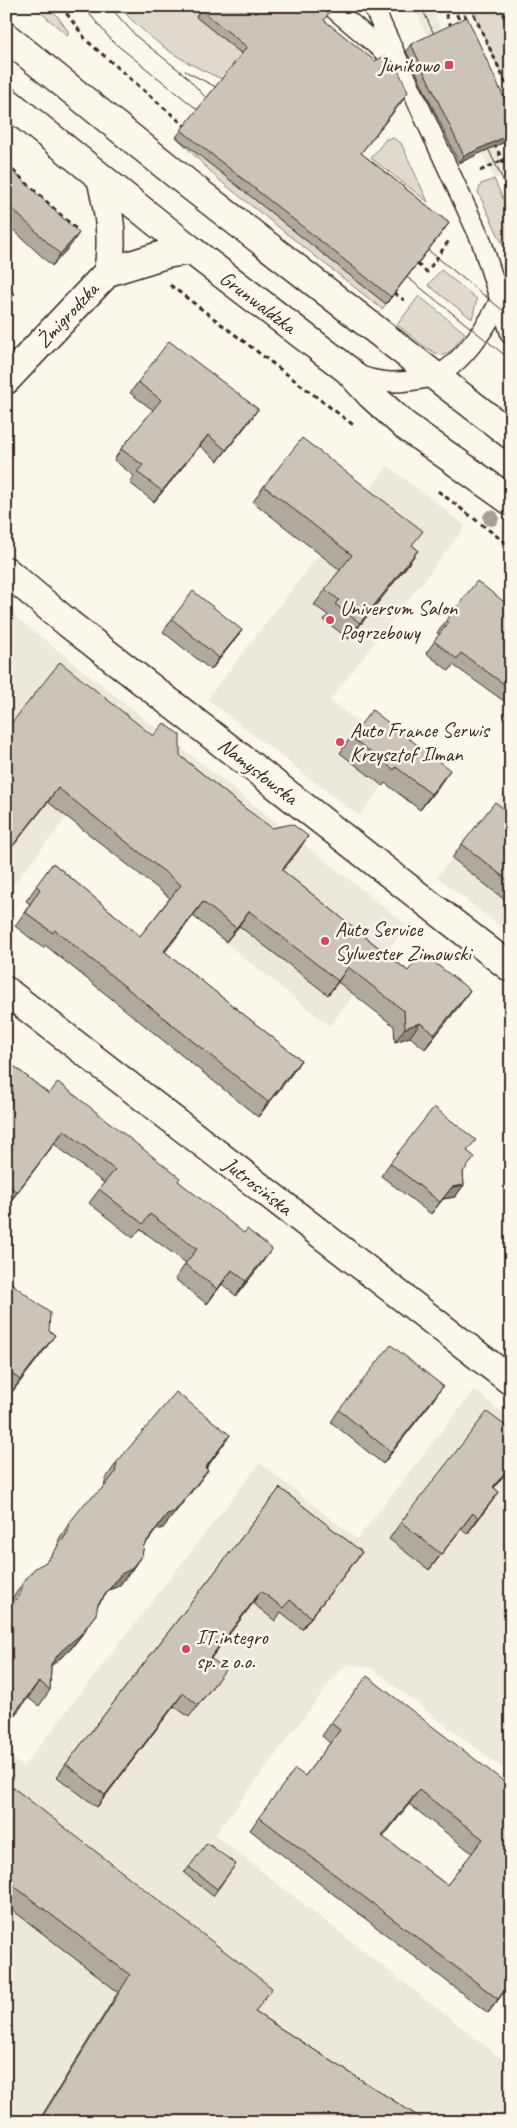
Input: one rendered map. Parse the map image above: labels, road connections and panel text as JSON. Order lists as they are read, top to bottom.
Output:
{
  "streets": {
    "street": [
      "Grunwaldzka",
      "Żmigrodzka",
      "Namysłowska",
      "Jutrosińska"
    ]
  },
  "crossings": [
    ["Grunwaldzka", "Żmigrodzka"]
  ],
  "places": {
    "transit": ["Junikowo"],
    "other": [
      "Universum Salon Pogrzebowy",
      "Auto France Serwis Krzysztof Ilman",
      "Auto Service Sylwester Zimowski",
      "IT.integro sp. z o.o."
    ]
  }
}
